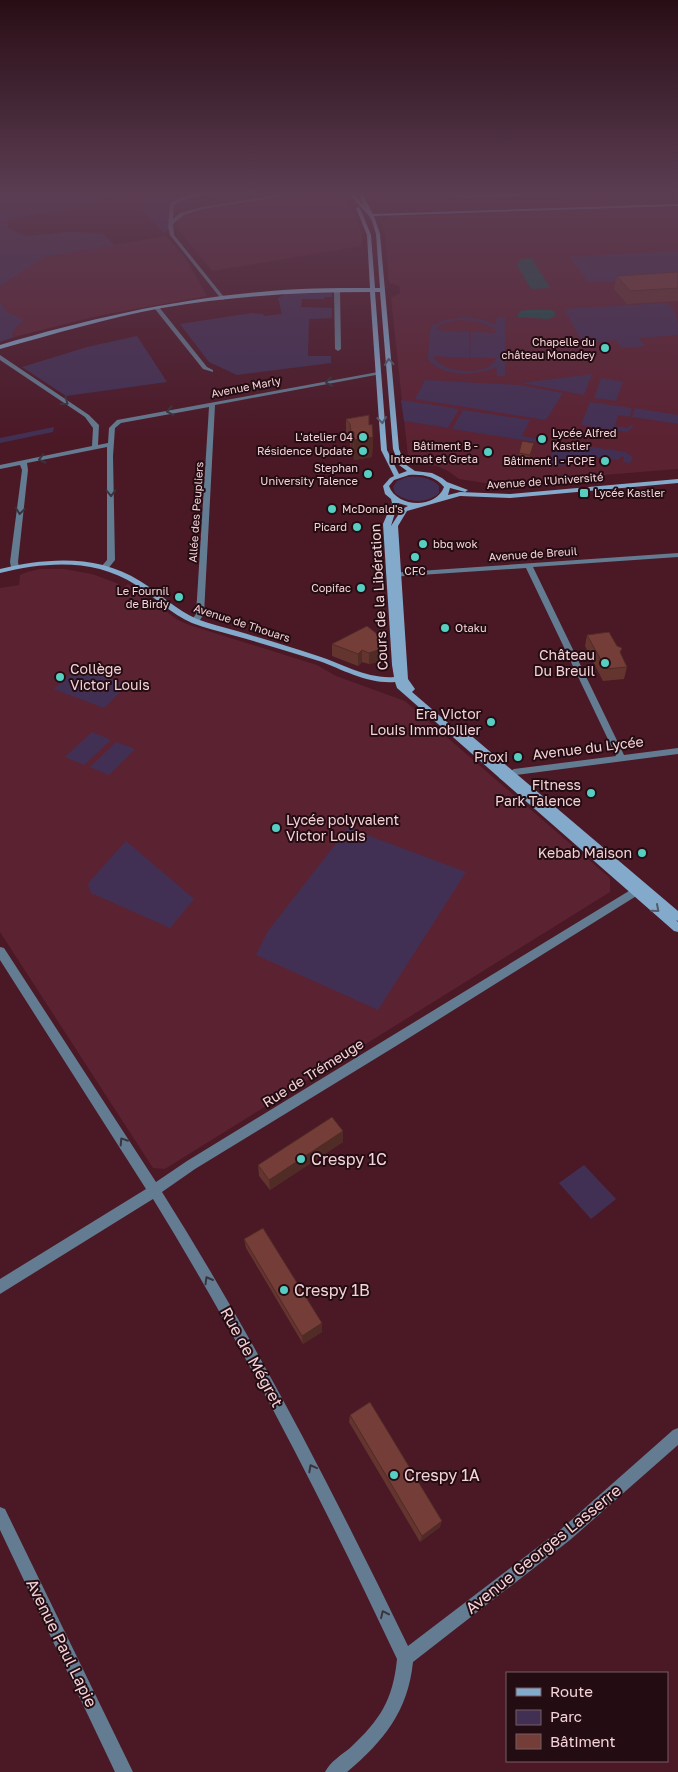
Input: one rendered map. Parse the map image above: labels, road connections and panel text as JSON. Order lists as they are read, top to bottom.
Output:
{
  "streets": {
    "main road": ["Avenue de l'Université", "Cours de la Libération", "Avenue de Thouars"],
    "street": [
      "Avenue Marly",
      "Allée des Peupliers",
      "Avenue de Breuil",
      "Avenue du Lycée",
      "Rue de Trémeuge",
      "Rue de Mégret",
      "Avenue Georges Lasserre",
      "Avenue Paul Lapie"
    ]
  },
  "crossings": [
    ["Avenue Marly", "Allée des Peupliers"],
    ["Avenue de l'Université", "Cours de la Libération"],
    ["Allée des Peupliers", "Avenue de Thouars"],
    ["Avenue de Breuil", "Cours de la Libération"],
    ["Cours de la Libération", "Avenue de Thouars"],
    ["Cours de la Libération", "Avenue du Lycée"],
    ["Cours de la Libération", "Rue de Trémeuge"],
    ["Rue de Trémeuge", "Rue de Mégret"],
    ["Rue de Mégret", "Avenue Georges Lasserre"]
  ],
  "one_way": ["Avenue Marly", "Rue de Mégret"],
  "places": {
    "other": [
      "Chapelle du château Monadey",
      "L'atelier 04",
      "Lycée Alfred Kastler",
      "Résidence Update",
      "Bâtiment B - Internat et Greta",
      "Bâtiment I - FCPE",
      "Stephan University Talence",
      "McDonald's",
      "Picard",
      "bbq wok",
      "CFC",
      "Copifac",
      "Le Fournil de Birdy",
      "Otaku",
      "Château Du Breuil",
      "Collège Victor Louis",
      "Era Victor Louis Immobilier",
      "Proxi",
      "Fitness Park Talence",
      "Lycée polyvalent Victor Louis",
      "Kebab Maison",
      "Crespy 1C",
      "Crespy 1B",
      "Crespy 1A"
    ],
    "transit": ["Lycée Kastler"]
  },
  "legend": ["Route", "Parc", "Bâtiment"]
}
